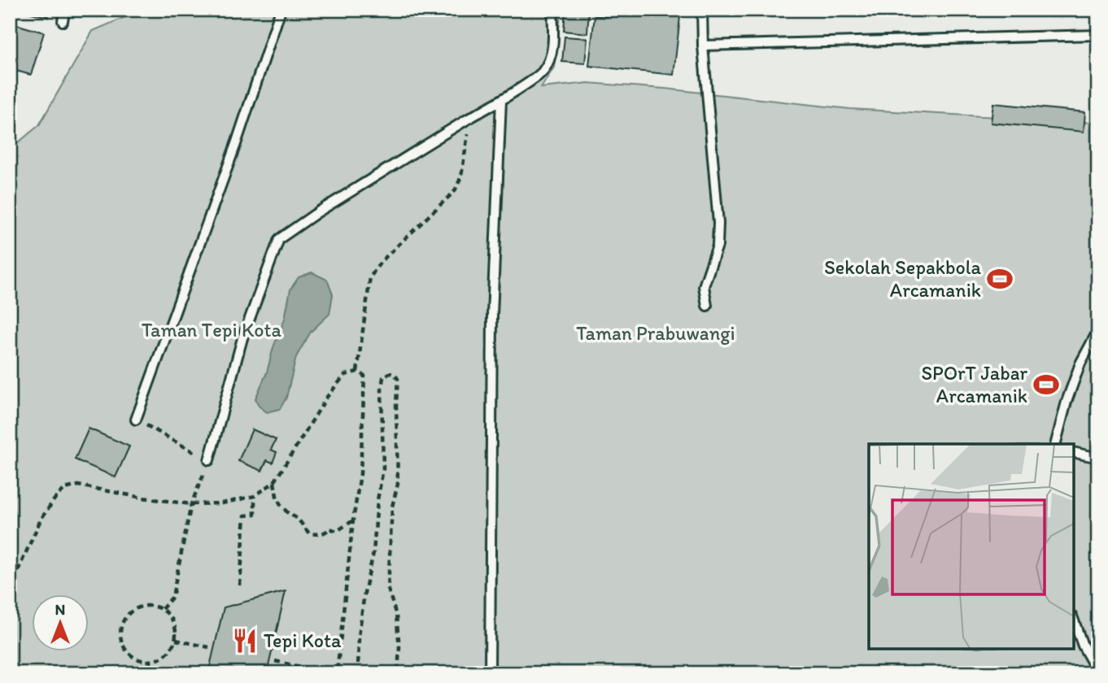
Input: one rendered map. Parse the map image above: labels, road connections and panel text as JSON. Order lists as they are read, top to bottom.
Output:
{
  "parks": ["Taman Tepi Kota", "Taman Prabuwangi"],
  "places": {
    "sports": ["Sekolah Sepakbola Arcamanik", "SPOrT Jabar Arcamanik"],
    "restaurant": ["Tepi Kota"]
  },
  "north": "top"
}
